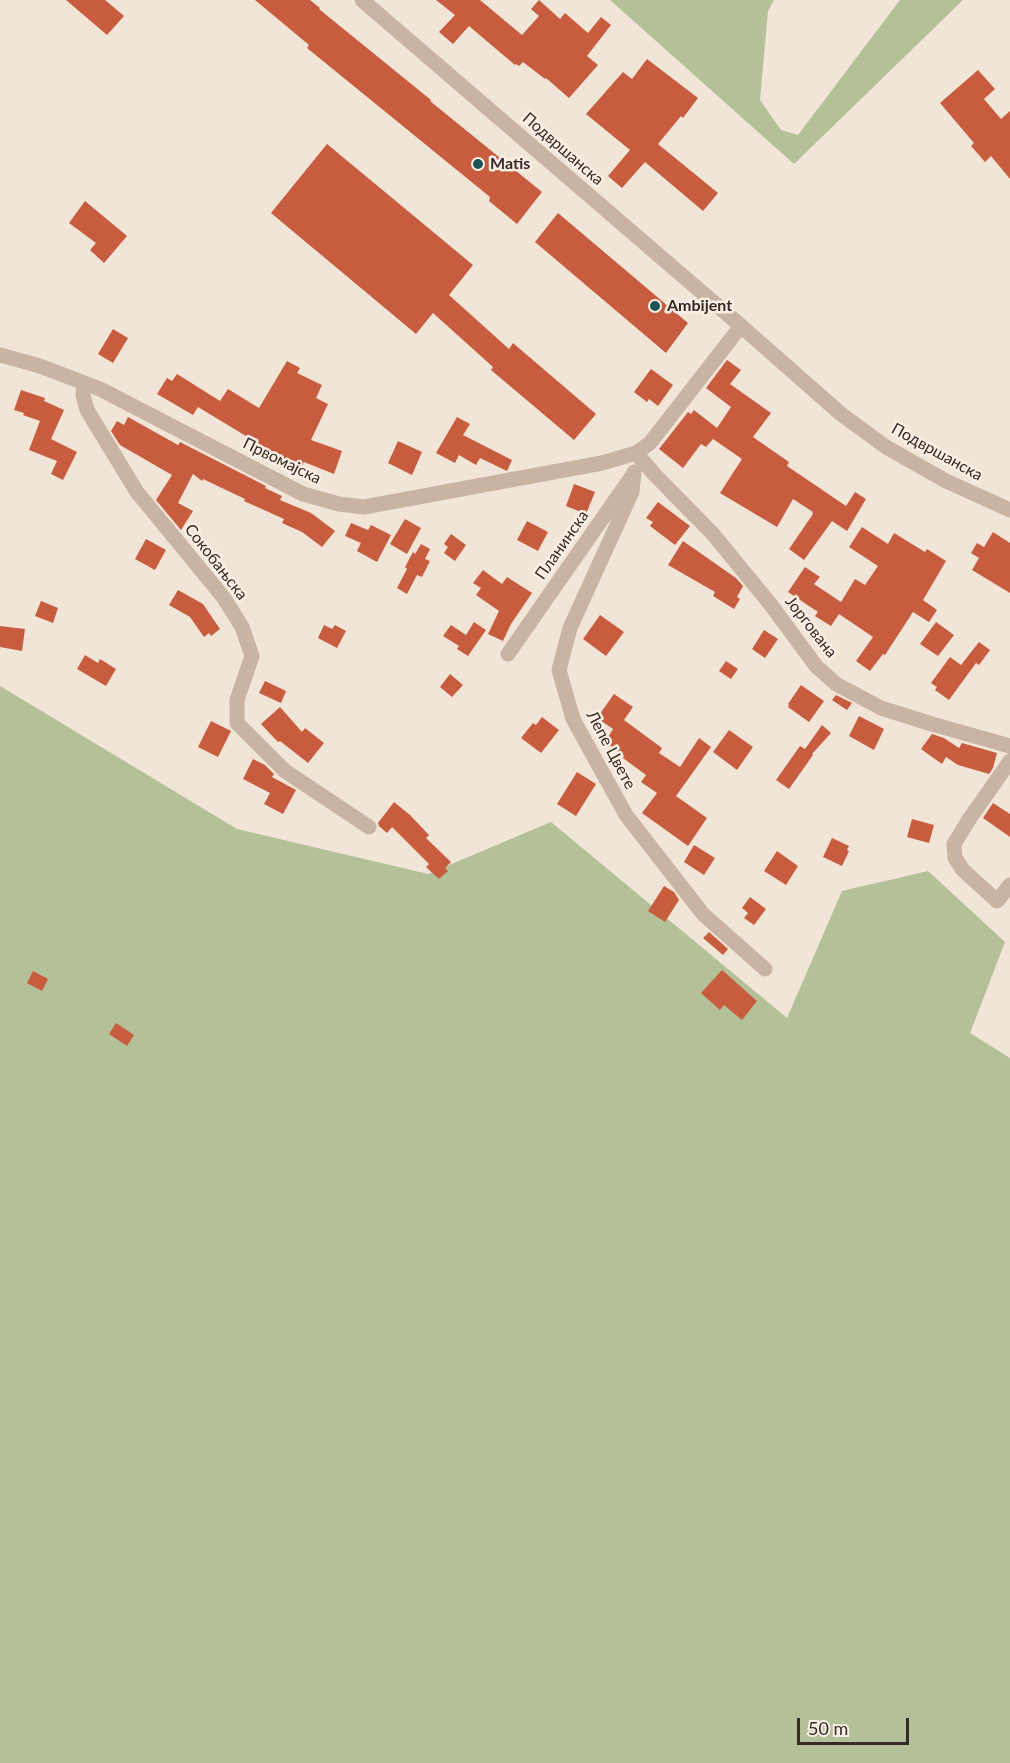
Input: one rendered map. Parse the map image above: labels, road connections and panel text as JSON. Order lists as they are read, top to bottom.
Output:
{
  "streets": {
    "street": [
      "Подвршанска",
      "Првомајска",
      "Планинска",
      "Сокобањска",
      "Јоргована",
      "Лепе Цвете"
    ]
  },
  "crossings": [
    ["Првомајска", "Планинска"],
    ["Првомајска", "Сокобањска"],
    ["Првомајска", "Јоргована"],
    ["Планинска", "Јоргована"],
    ["Планинска", "Лепе Цвете"]
  ],
  "places": ["Matis", "Ambijent"],
  "scale_bar": "50 m"
}
